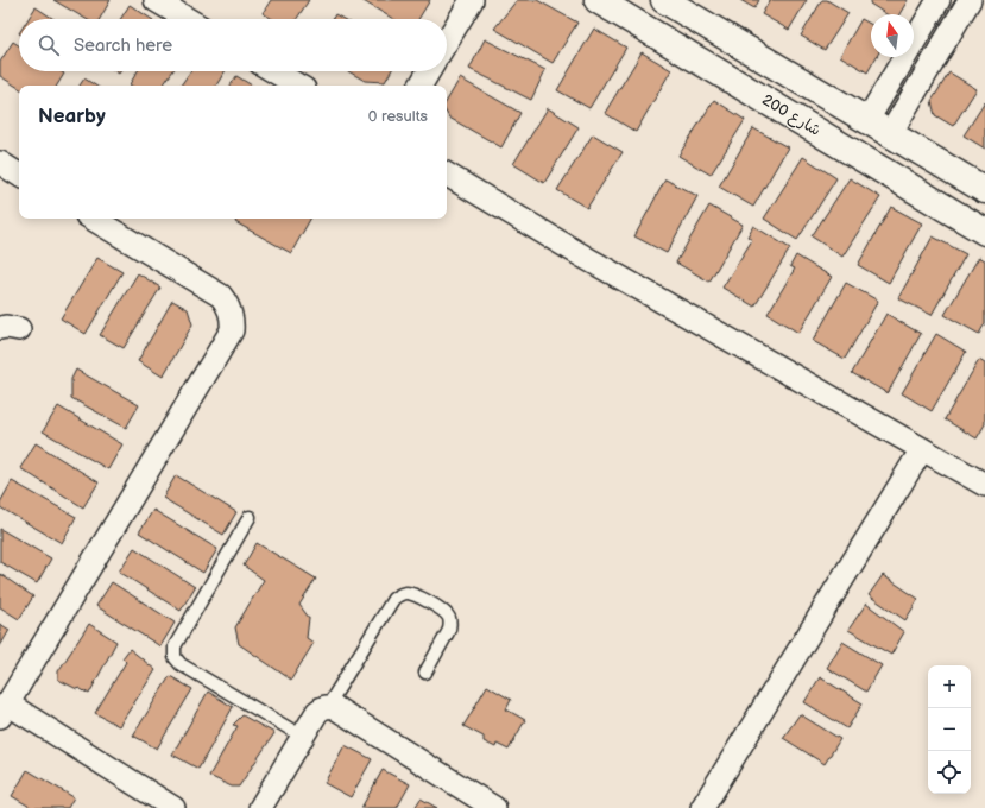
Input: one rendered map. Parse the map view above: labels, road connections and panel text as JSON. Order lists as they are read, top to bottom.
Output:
{
  "streets": {
    "street": ["شارع 200"]
  },
  "north": "top",
  "page": {
    "search": "Search here",
    "heading": ["Nearby", "0 results"],
    "map_buttons": ["+", "−"]
  }
}
